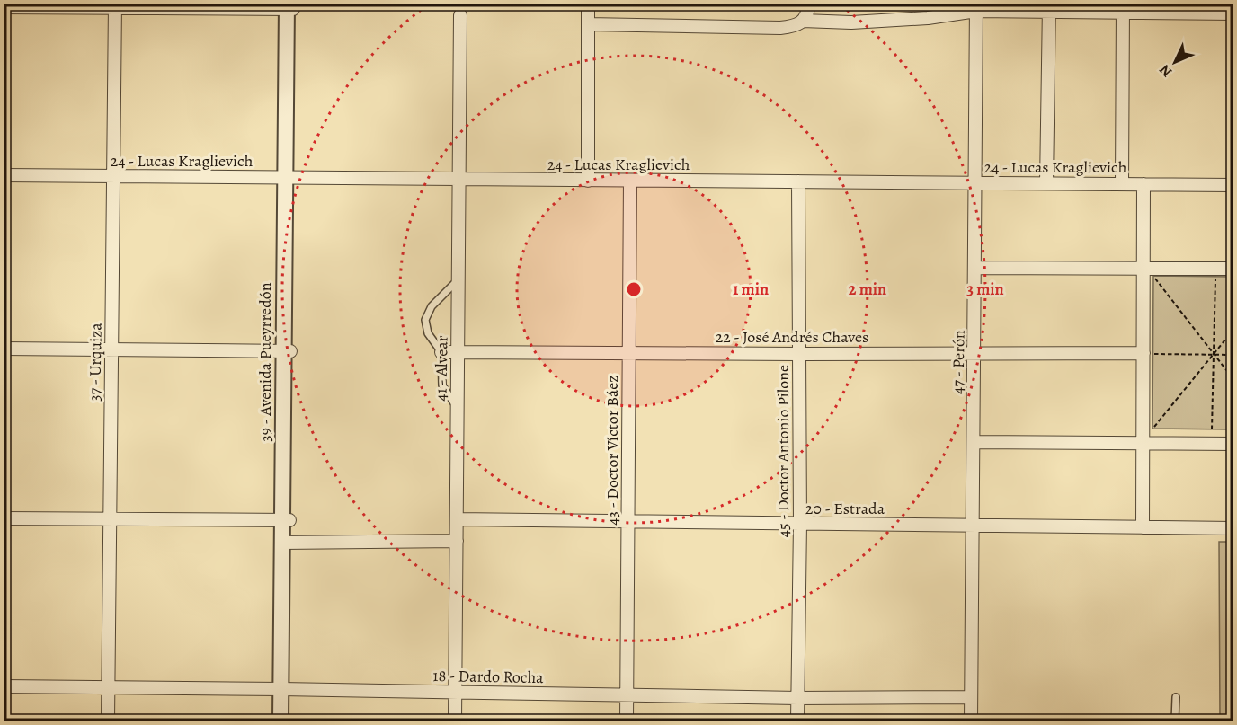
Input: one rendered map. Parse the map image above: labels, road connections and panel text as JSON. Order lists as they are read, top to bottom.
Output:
{
  "streets": {
    "street": [
      "24 - Lucas Kraglievich",
      "22 - José Andrés Chaves",
      "37 - Urquiza",
      "39 - Avenida Pueyrredón",
      "47 - Perón",
      "41 - Alvear",
      "43 - Doctor Víctor Báez",
      "45 - Doctor Antonio Pilone",
      "20 - Estrada",
      "18 - Dardo Rocha"
    ]
  },
  "crossings": [
    ["24 - Lucas Kraglievich", "37 - Urquiza"],
    ["24 - Lucas Kraglievich", "39 - Avenida Pueyrredón"],
    ["24 - Lucas Kraglievich", "47 - Perón"],
    ["24 - Lucas Kraglievich", "41 - Alvear"],
    ["24 - Lucas Kraglievich", "43 - Doctor Víctor Báez"],
    ["24 - Lucas Kraglievich", "45 - Doctor Antonio Pilone"],
    ["22 - José Andrés Chaves", "47 - Perón"],
    ["22 - José Andrés Chaves", "41 - Alvear"],
    ["22 - José Andrés Chaves", "43 - Doctor Víctor Báez"],
    ["22 - José Andrés Chaves", "45 - Doctor Antonio Pilone"],
    ["37 - Urquiza", "18 - Dardo Rocha"],
    ["39 - Avenida Pueyrredón", "18 - Dardo Rocha"],
    ["47 - Perón", "20 - Estrada"],
    ["47 - Perón", "18 - Dardo Rocha"],
    ["41 - Alvear", "20 - Estrada"],
    ["41 - Alvear", "18 - Dardo Rocha"],
    ["43 - Doctor Víctor Báez", "20 - Estrada"],
    ["43 - Doctor Víctor Báez", "18 - Dardo Rocha"],
    ["45 - Doctor Antonio Pilone", "20 - Estrada"],
    ["45 - Doctor Antonio Pilone", "18 - Dardo Rocha"]
  ],
  "north": "bottom left",
  "rings": ["1 min", "2 min", "3 min"]
}
